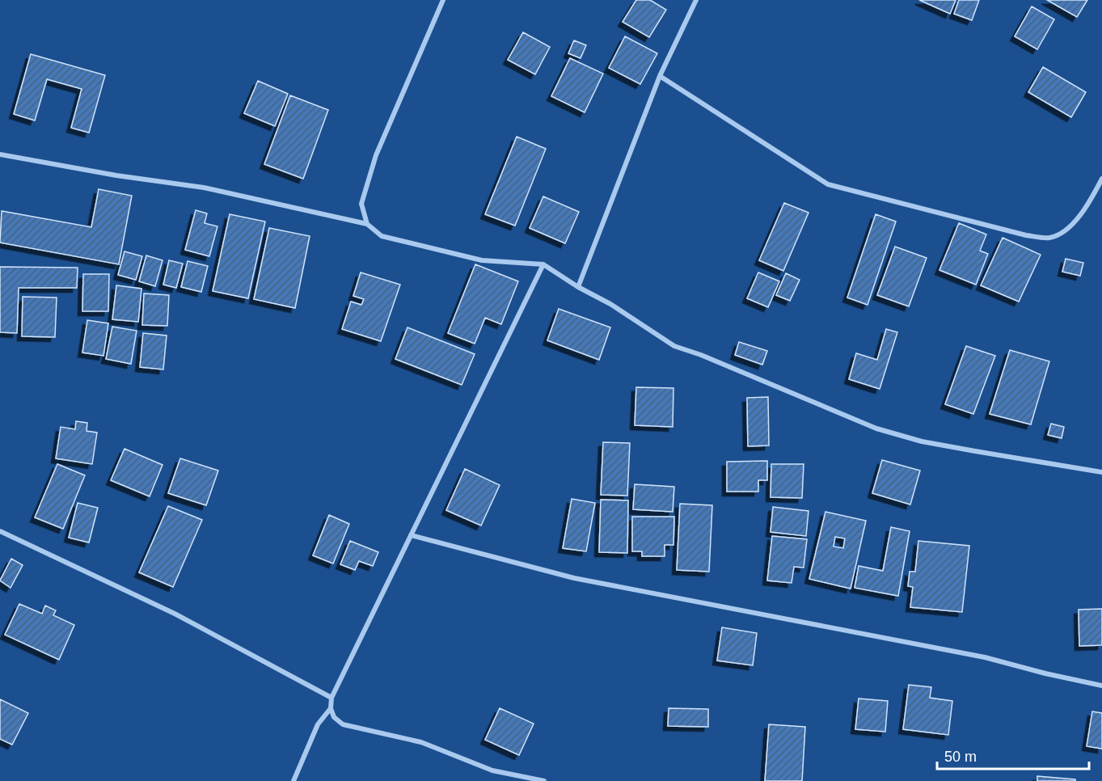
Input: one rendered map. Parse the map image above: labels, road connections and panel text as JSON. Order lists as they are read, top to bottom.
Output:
{
  "scale_bar": "50 m"
}
